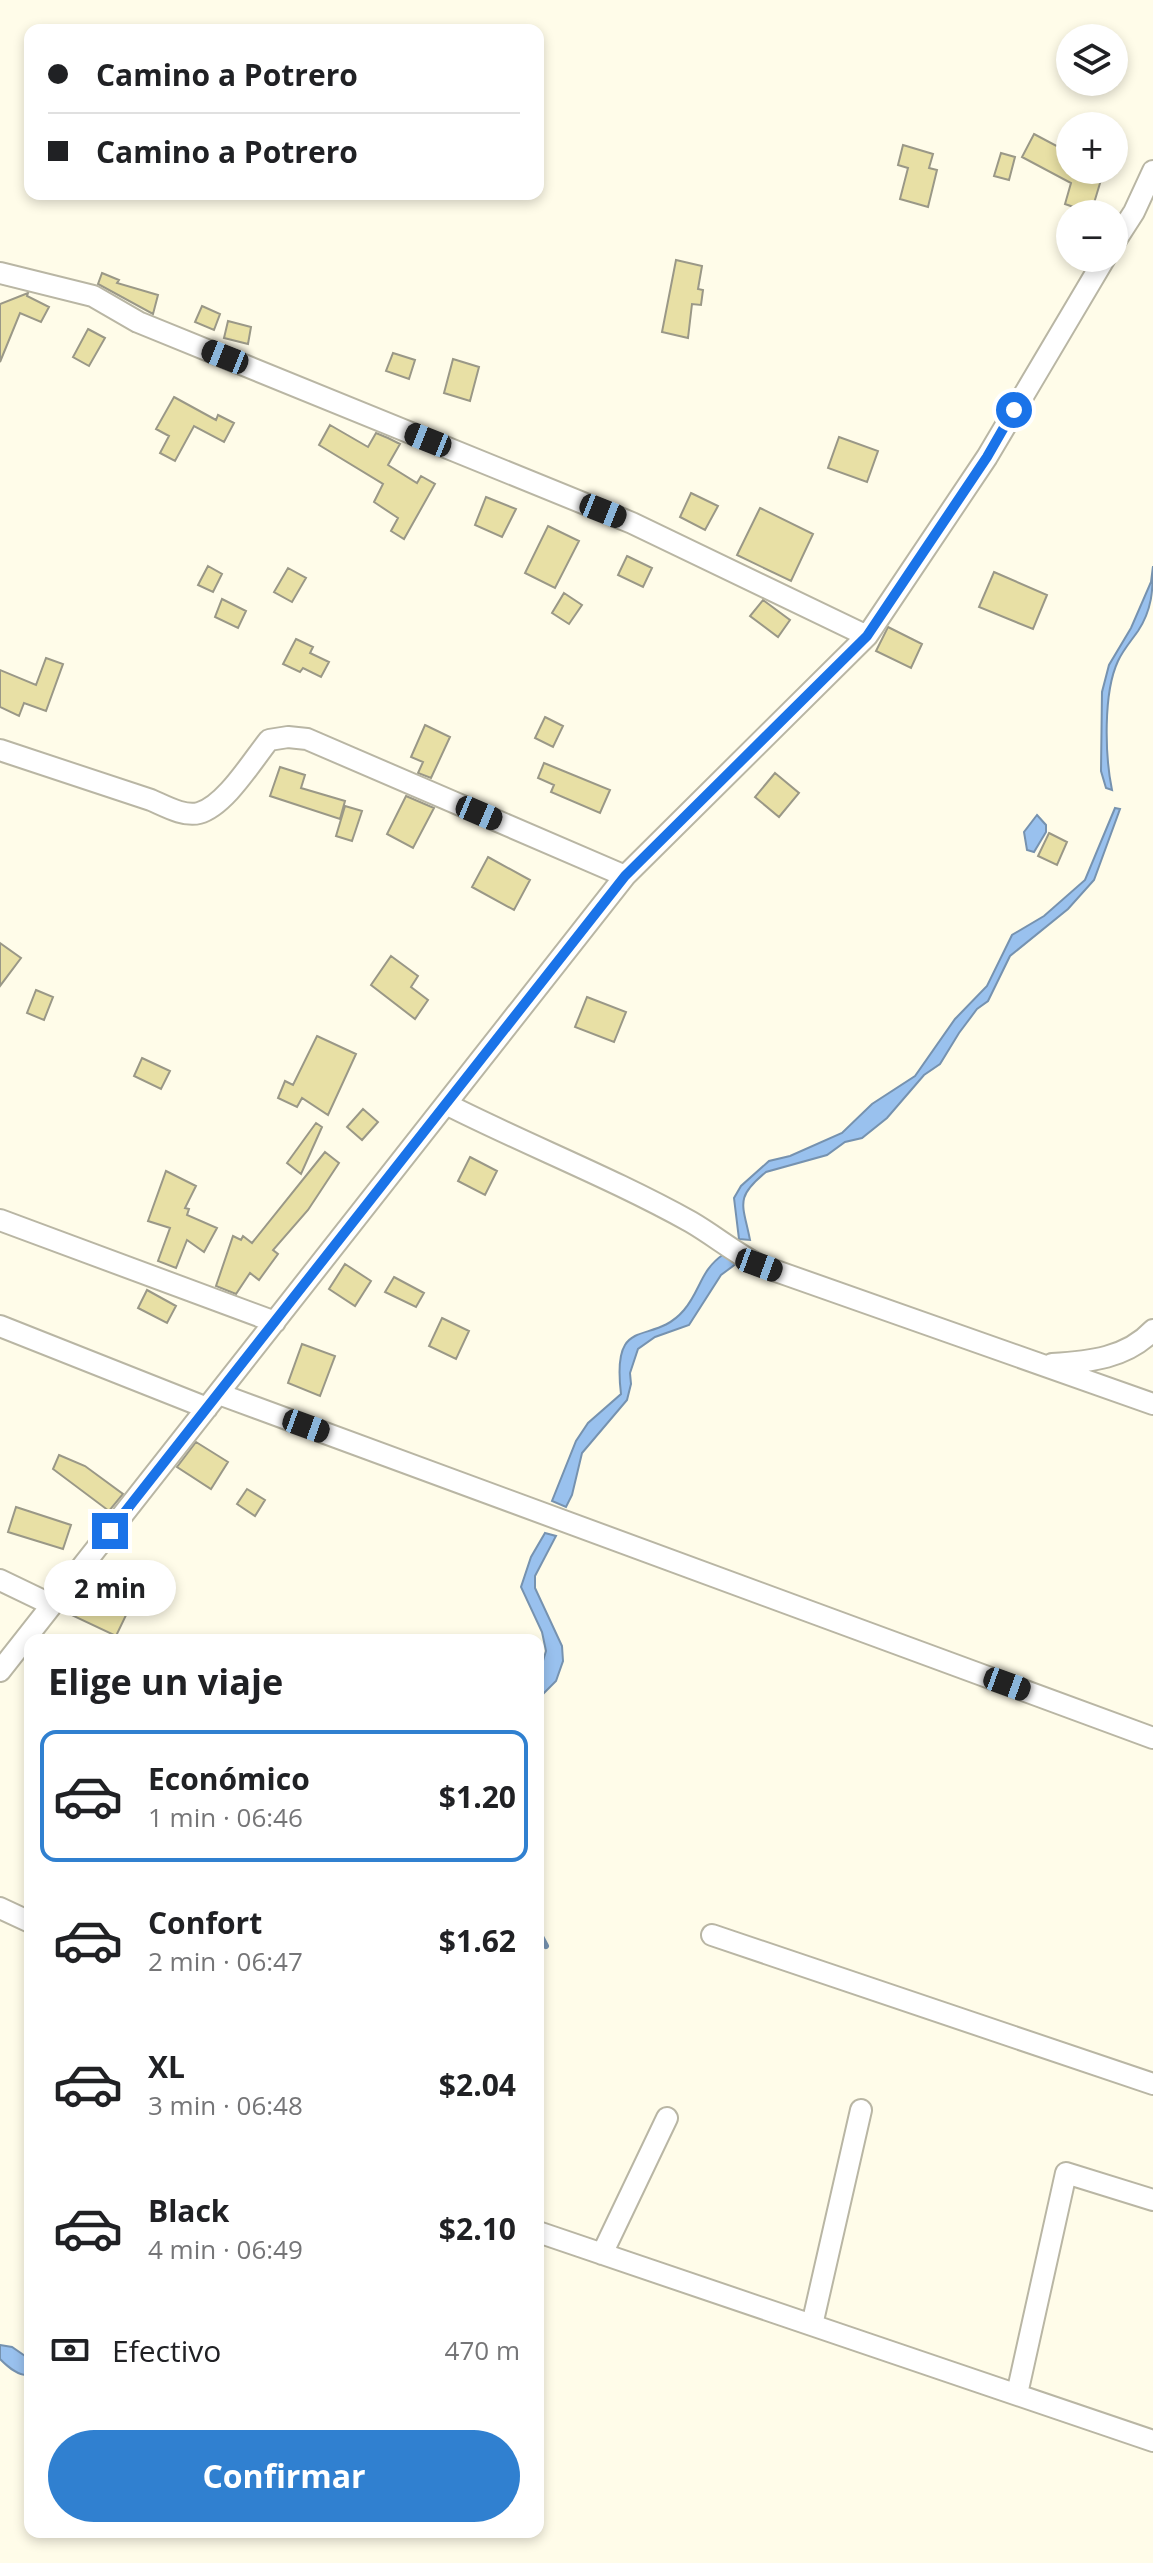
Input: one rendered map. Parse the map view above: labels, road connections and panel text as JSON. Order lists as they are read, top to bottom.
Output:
{
  "page": {
    "map_buttons": ["+", "−"],
    "banner": ["Camino a Potrero", "Camino a Potrero"],
    "bubble": "2 min",
    "heading": "Elige un viaje",
    "list": [
      {
        "name": "Económico",
        "note": "1 min · 06:46",
        "value": "$1.20"
      },
      {
        "name": "Confort",
        "note": "2 min · 06:47",
        "value": "$1.62"
      },
      {
        "name": "XL",
        "note": "3 min · 06:48",
        "value": "$2.04"
      },
      {
        "name": "Black",
        "note": "4 min · 06:49",
        "value": "$2.10"
      }
    ],
    "pay": ["Efectivo", "470 m"],
    "buttons": "Confirmar"
  }
}
